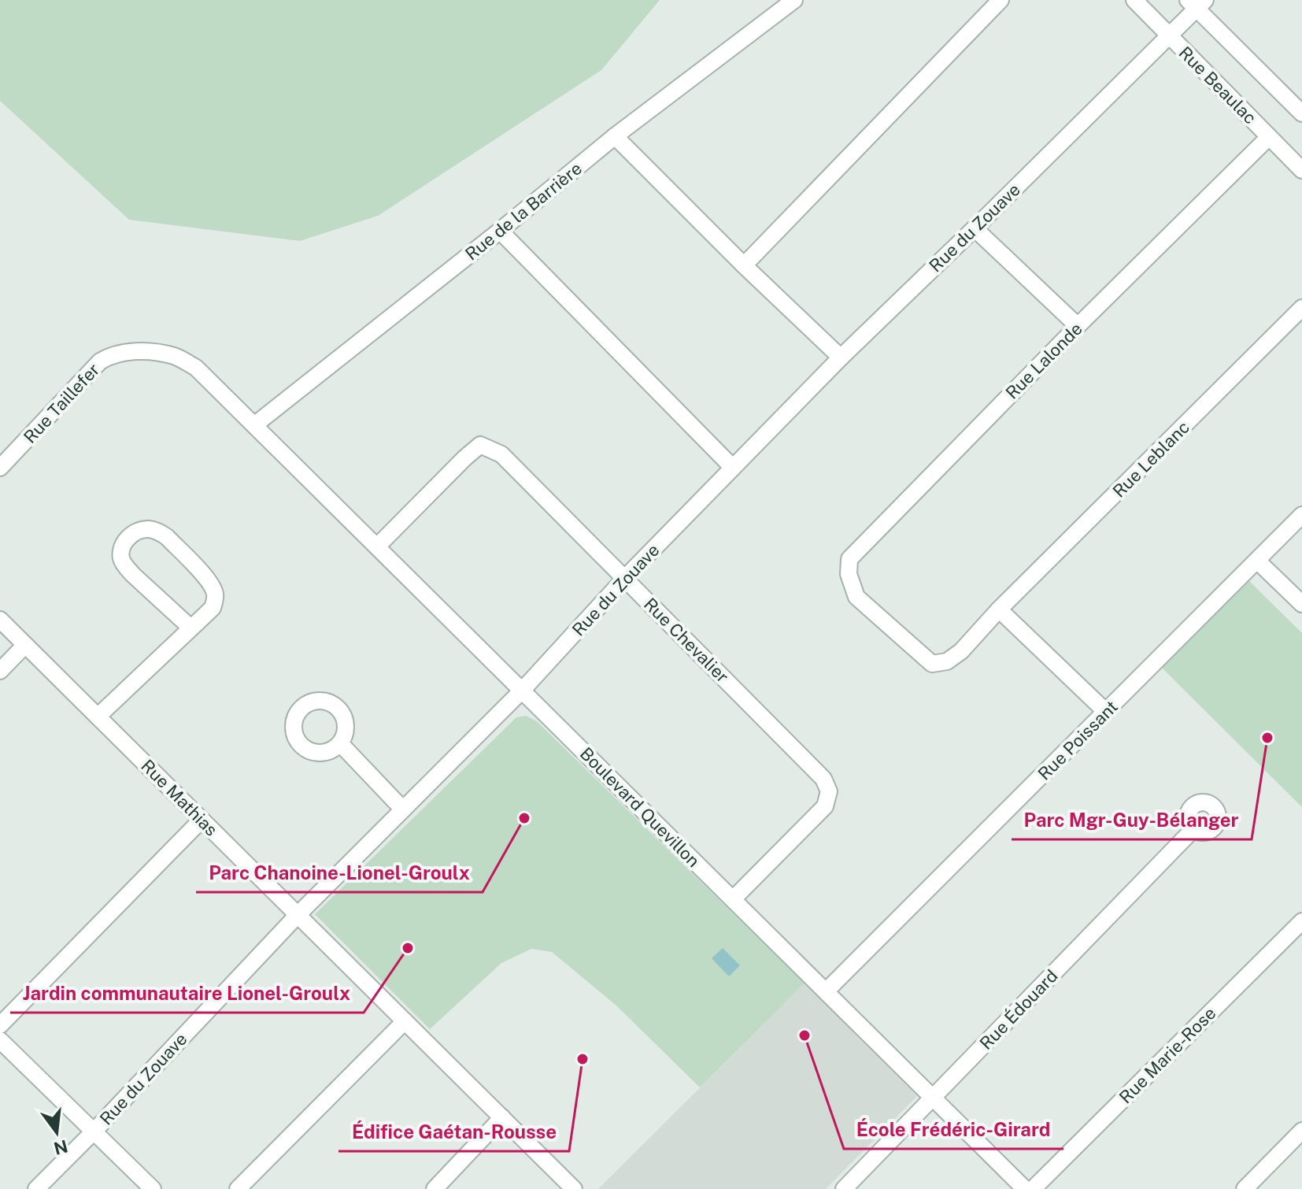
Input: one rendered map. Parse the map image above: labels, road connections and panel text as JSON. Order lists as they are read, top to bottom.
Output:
{
  "streets": {
    "street": [
      "Rue Beaulac",
      "Rue de la Barrière",
      "Rue du Zouave",
      "Rue Lalonde",
      "Rue Taillefer",
      "Rue Leblanc",
      "Rue Chevalier",
      "Rue Poissant",
      "Rue Mathias",
      "Boulevard Quevillon",
      "Rue Édouard",
      "Rue Marie-Rose"
    ]
  },
  "crossings": [
    ["Rue Beaulac", "Rue du Zouave"],
    ["Rue Beaulac", "Rue Lalonde"],
    ["Rue de la Barrière", "Rue Taillefer"],
    ["Rue de la Barrière", "Boulevard Quevillon"],
    ["Rue du Zouave", "Rue Chevalier"],
    ["Rue du Zouave", "Rue Mathias"],
    ["Rue du Zouave", "Boulevard Quevillon"],
    ["Rue Lalonde", "Rue Leblanc"],
    ["Rue Taillefer", "Boulevard Quevillon"],
    ["Rue Chevalier", "Boulevard Quevillon"],
    ["Rue Poissant", "Boulevard Quevillon"],
    ["Boulevard Quevillon", "Rue Édouard"]
  ],
  "places": [
    "Parc Mgr-Guy-Bélanger",
    "Parc Chanoine-Lionel-Groulx",
    "Jardin communautaire Lionel-Groulx",
    "École Frédéric-Girard",
    "Édifice Gaétan-Rousse"
  ],
  "north": "bottom"
}
